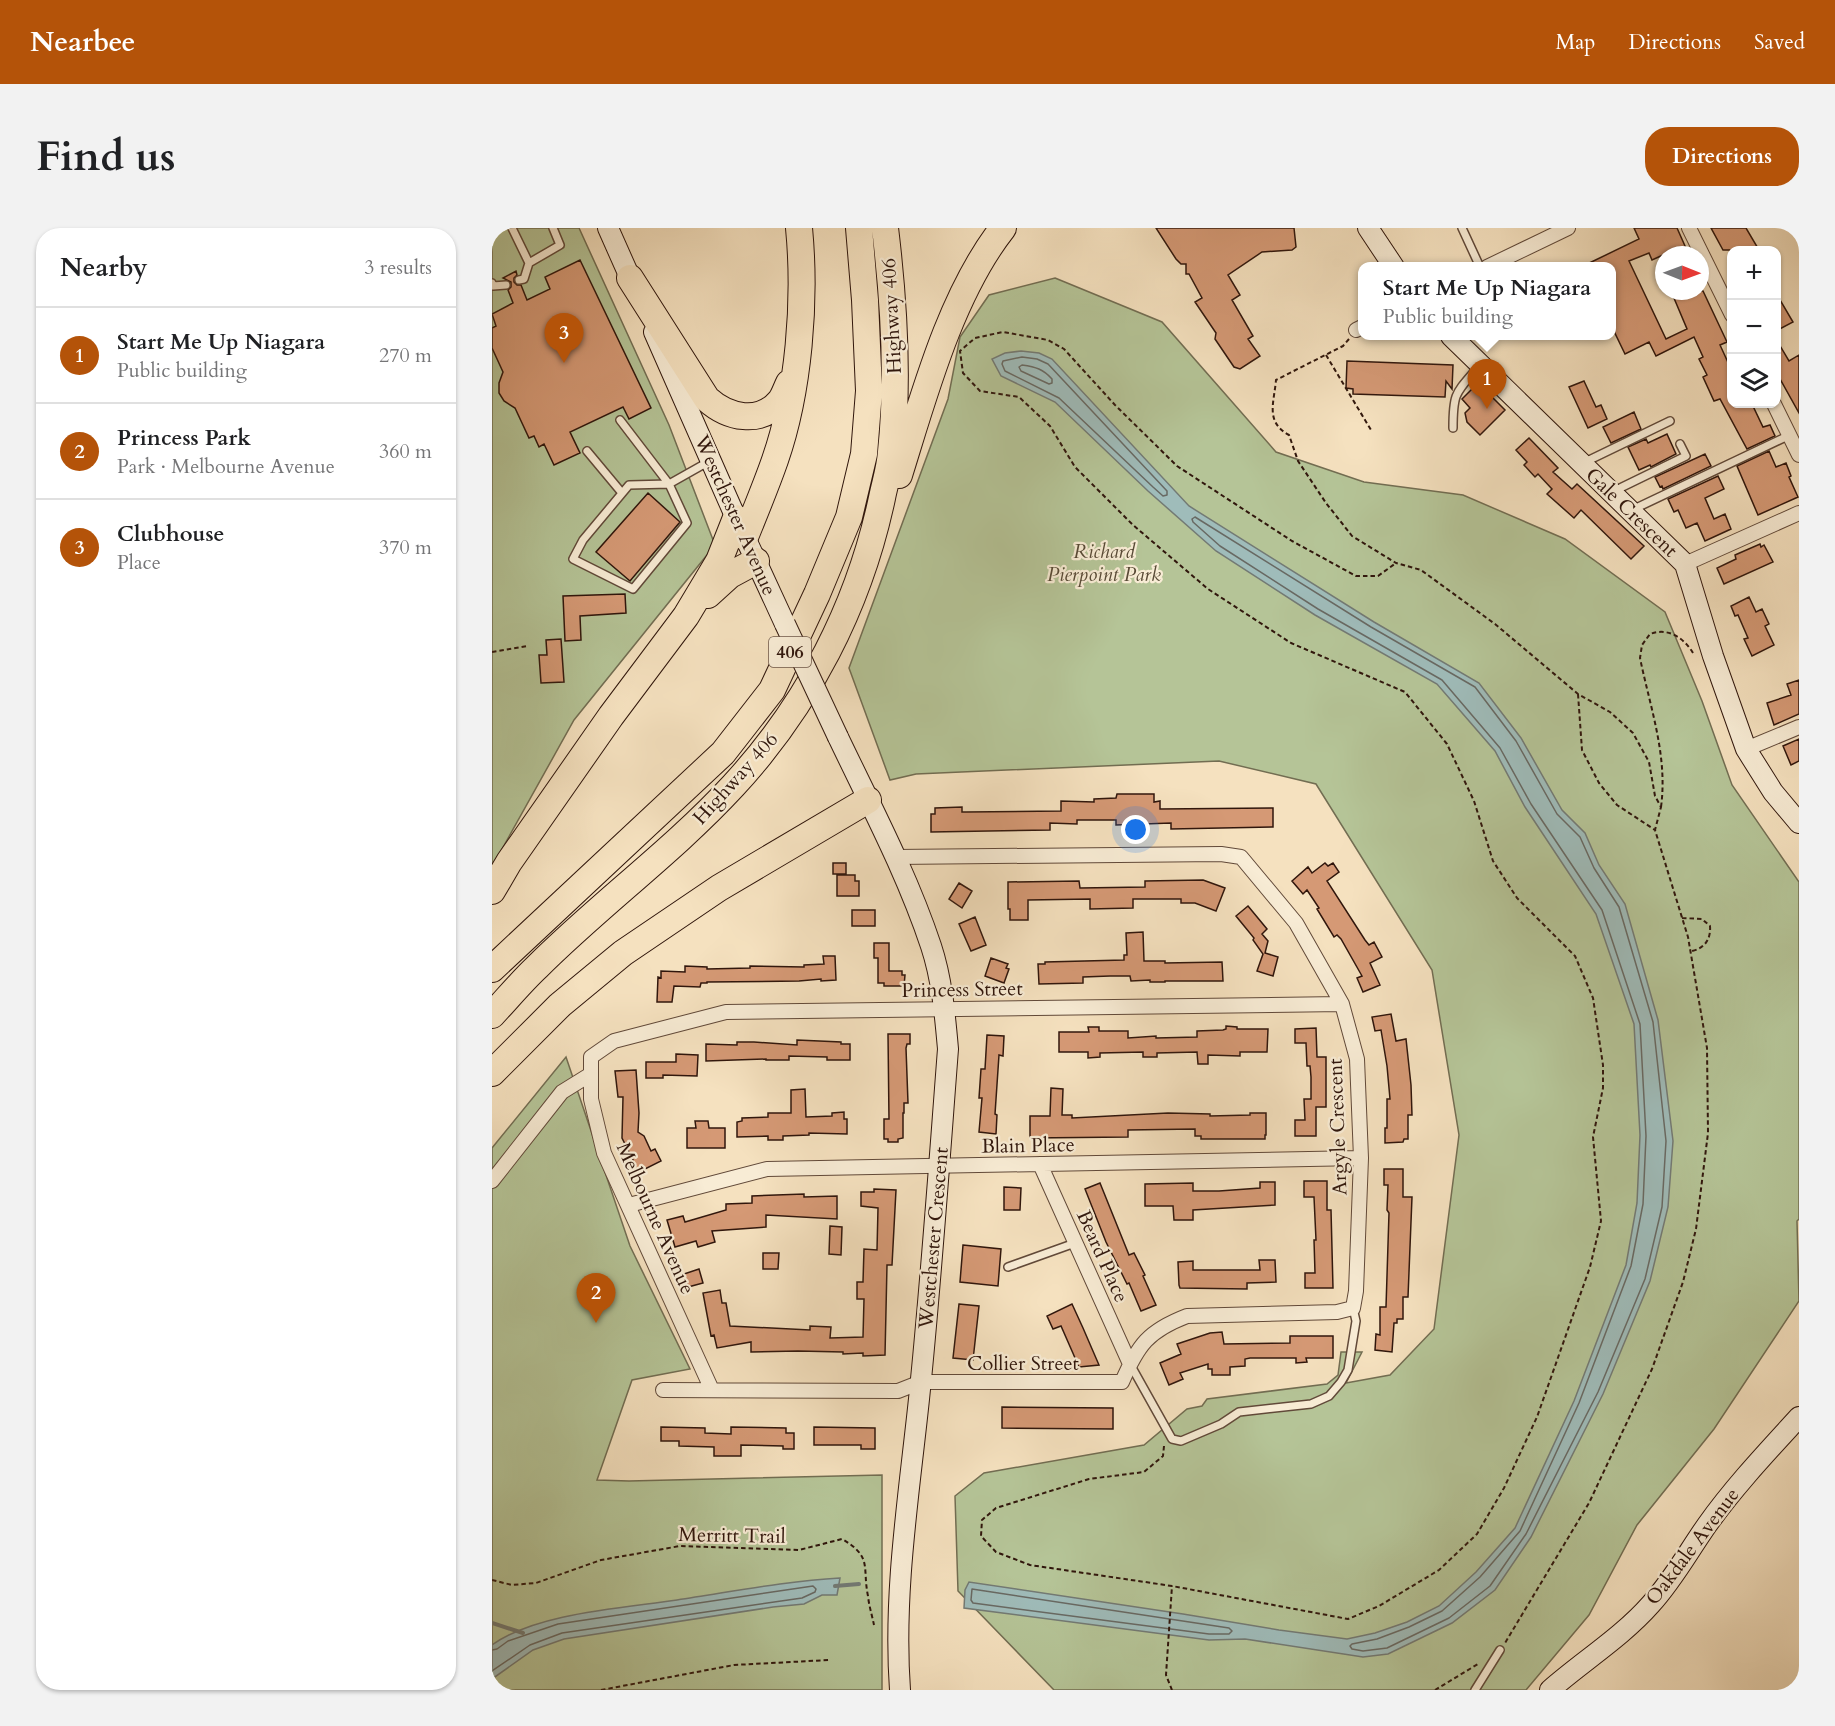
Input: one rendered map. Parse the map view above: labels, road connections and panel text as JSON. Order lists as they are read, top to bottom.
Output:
{
  "streets": {
    "highway": ["Highway 406", "406"],
    "main road": [
      "Gale Crescent",
      "Westchester Avenue",
      "Westchester Crescent",
      "Oakdale Avenue"
    ],
    "street": [
      "Princess Street",
      "Argyle Crescent",
      "Blain Place",
      "Melbourne Avenue",
      "Beard Place",
      "Collier Street"
    ],
    "path": ["Merritt Trail"]
  },
  "crossings": [
    ["Westchester Avenue", "Westchester Crescent"],
    ["Princess Street", "Argyle Crescent"],
    ["Princess Street", "Melbourne Avenue"],
    ["Princess Street", "Westchester Crescent"],
    ["Argyle Crescent", "Blain Place"],
    ["Argyle Crescent", "Westchester Crescent"],
    ["Argyle Crescent", "Collier Street"],
    ["Blain Place", "Melbourne Avenue"],
    ["Blain Place", "Westchester Crescent"],
    ["Blain Place", "Beard Place"],
    ["Melbourne Avenue", "Collier Street"],
    ["Westchester Crescent", "Collier Street"],
    ["Beard Place", "Collier Street"]
  ],
  "parks": ["Richard Pierpoint Park"],
  "north": "right",
  "page": {
    "header": "Nearbee",
    "nav": ["Map", "Directions", "Saved"],
    "buttons": "Directions",
    "title": "Find us",
    "heading": ["Nearby", "3 results"],
    "map_buttons": ["+", "−"],
    "popup": ["Start Me Up Niagara", "Public building"],
    "list": [
      {
        "mark": "1",
        "name": "Start Me Up Niagara",
        "note": "Public building",
        "value": "270 m"
      },
      {
        "mark": "2",
        "name": "Princess Park",
        "note": "Park · Melbourne Avenue",
        "value": "360 m"
      },
      {
        "mark": "3",
        "name": "Clubhouse",
        "note": "Place",
        "value": "370 m"
      }
    ],
    "pins": ["3", "1", "2"]
  }
}
